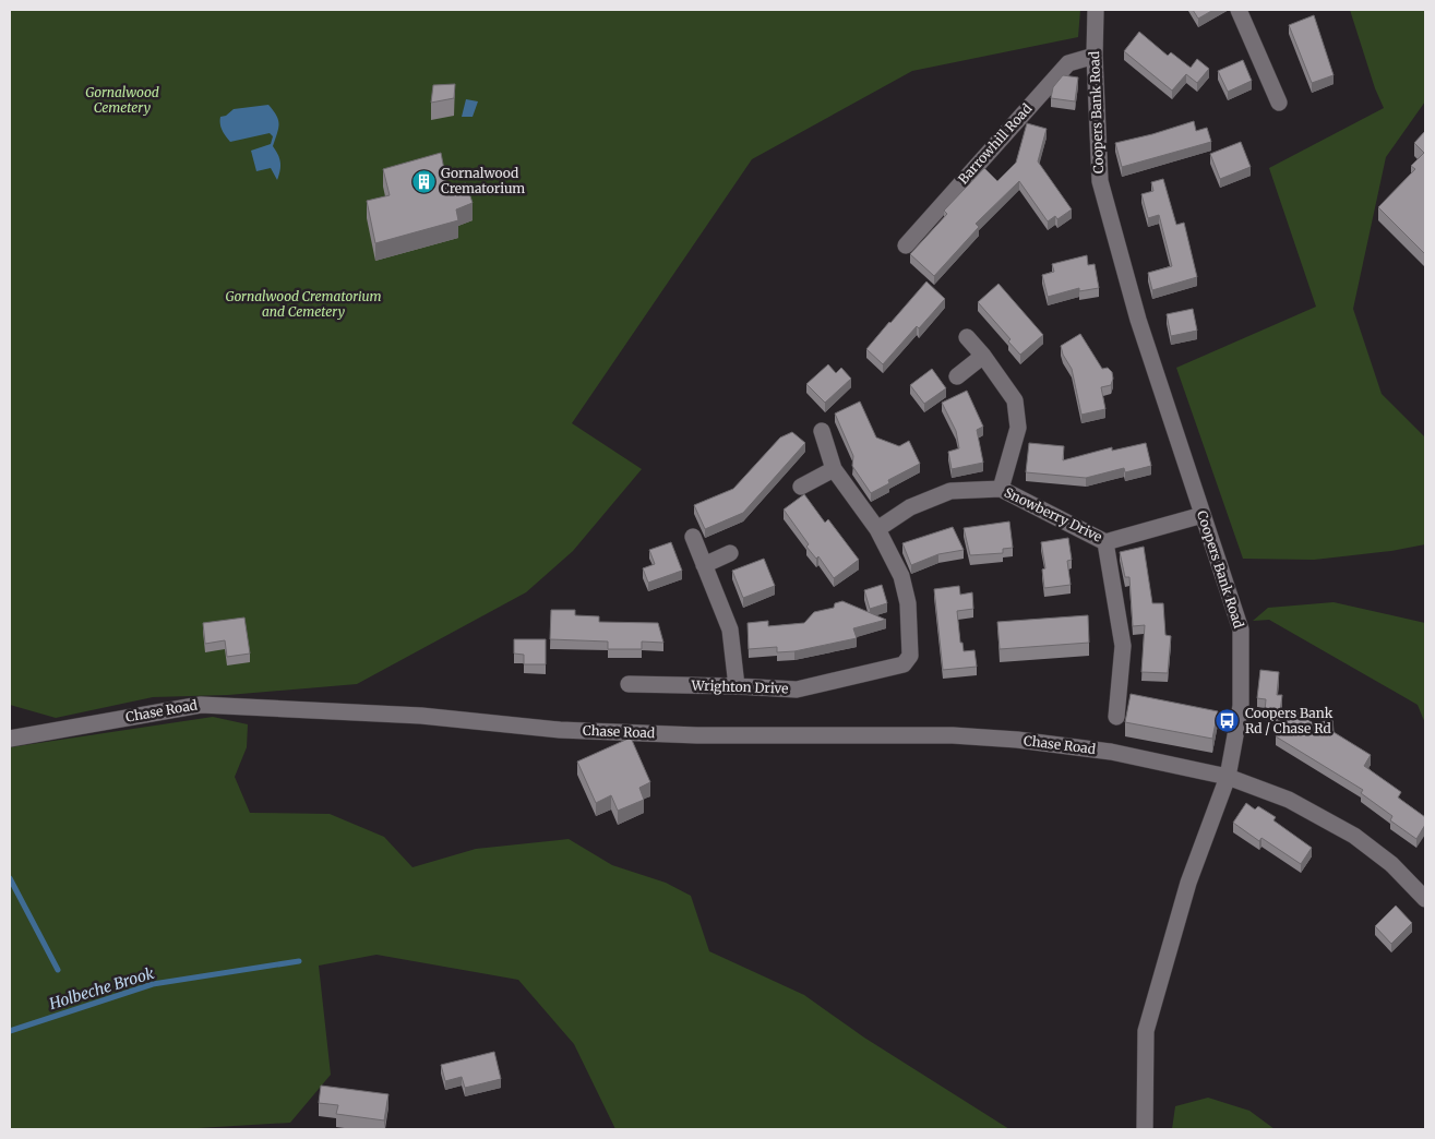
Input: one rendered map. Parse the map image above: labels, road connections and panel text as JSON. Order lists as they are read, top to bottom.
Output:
{
  "streets": {
    "street": [
      "Coopers Bank Road",
      "Barrowhill Road",
      "Snowberry Drive",
      "Wrighton Drive",
      "Chase Road"
    ]
  },
  "crossings": [
    ["Coopers Bank Road", "Barrowhill Road"],
    ["Coopers Bank Road", "Snowberry Drive"],
    ["Coopers Bank Road", "Chase Road"],
    ["Snowberry Drive", "Wrighton Drive"]
  ],
  "water": ["Holbeche Brook"],
  "parks": ["Gornalwood Cemetery", "Gornalwood Crematorium and Cemetery"],
  "places": {
    "building": ["Gornalwood Crematorium"],
    "bus stop": ["Coopers Bank Rd / Chase Rd"]
  }
}
